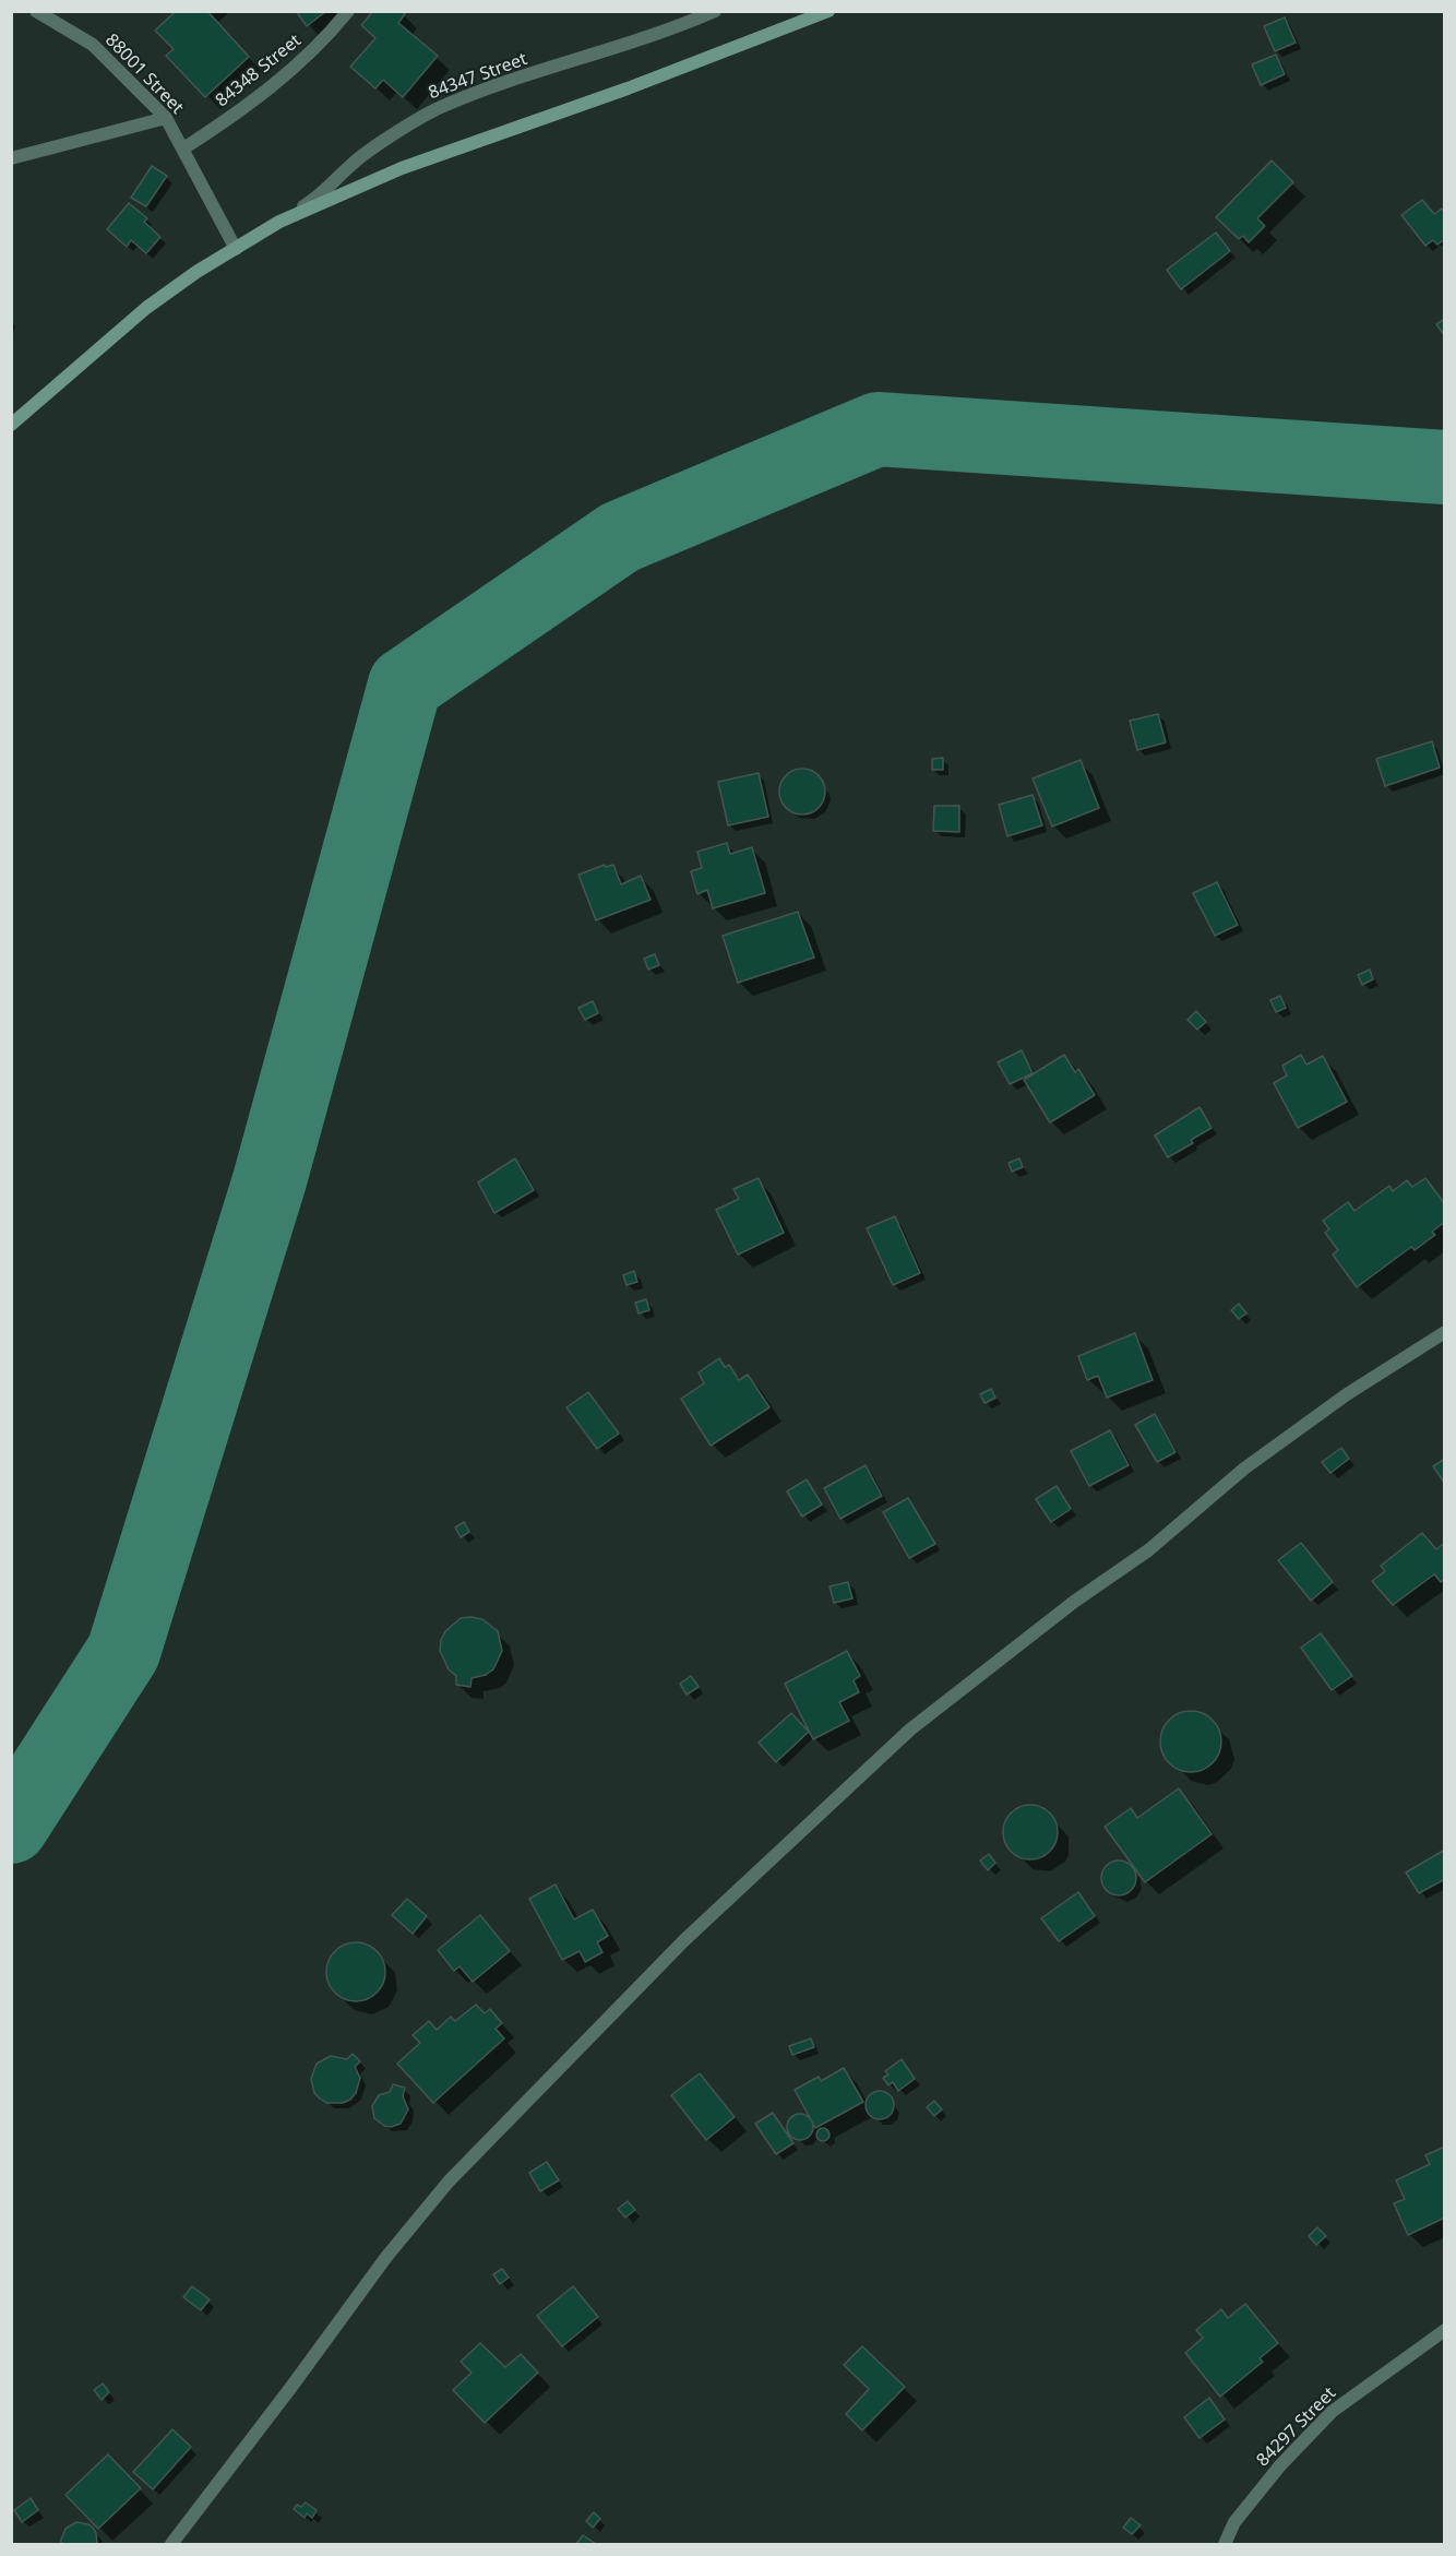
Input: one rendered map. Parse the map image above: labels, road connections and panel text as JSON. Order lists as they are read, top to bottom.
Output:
{
  "streets": {
    "street": [
      "84348 Street",
      "88001 Street",
      "84347 Street",
      "84297 Street"
    ]
  },
  "crossings": [
    ["84348 Street", "88001 Street"]
  ]
}
